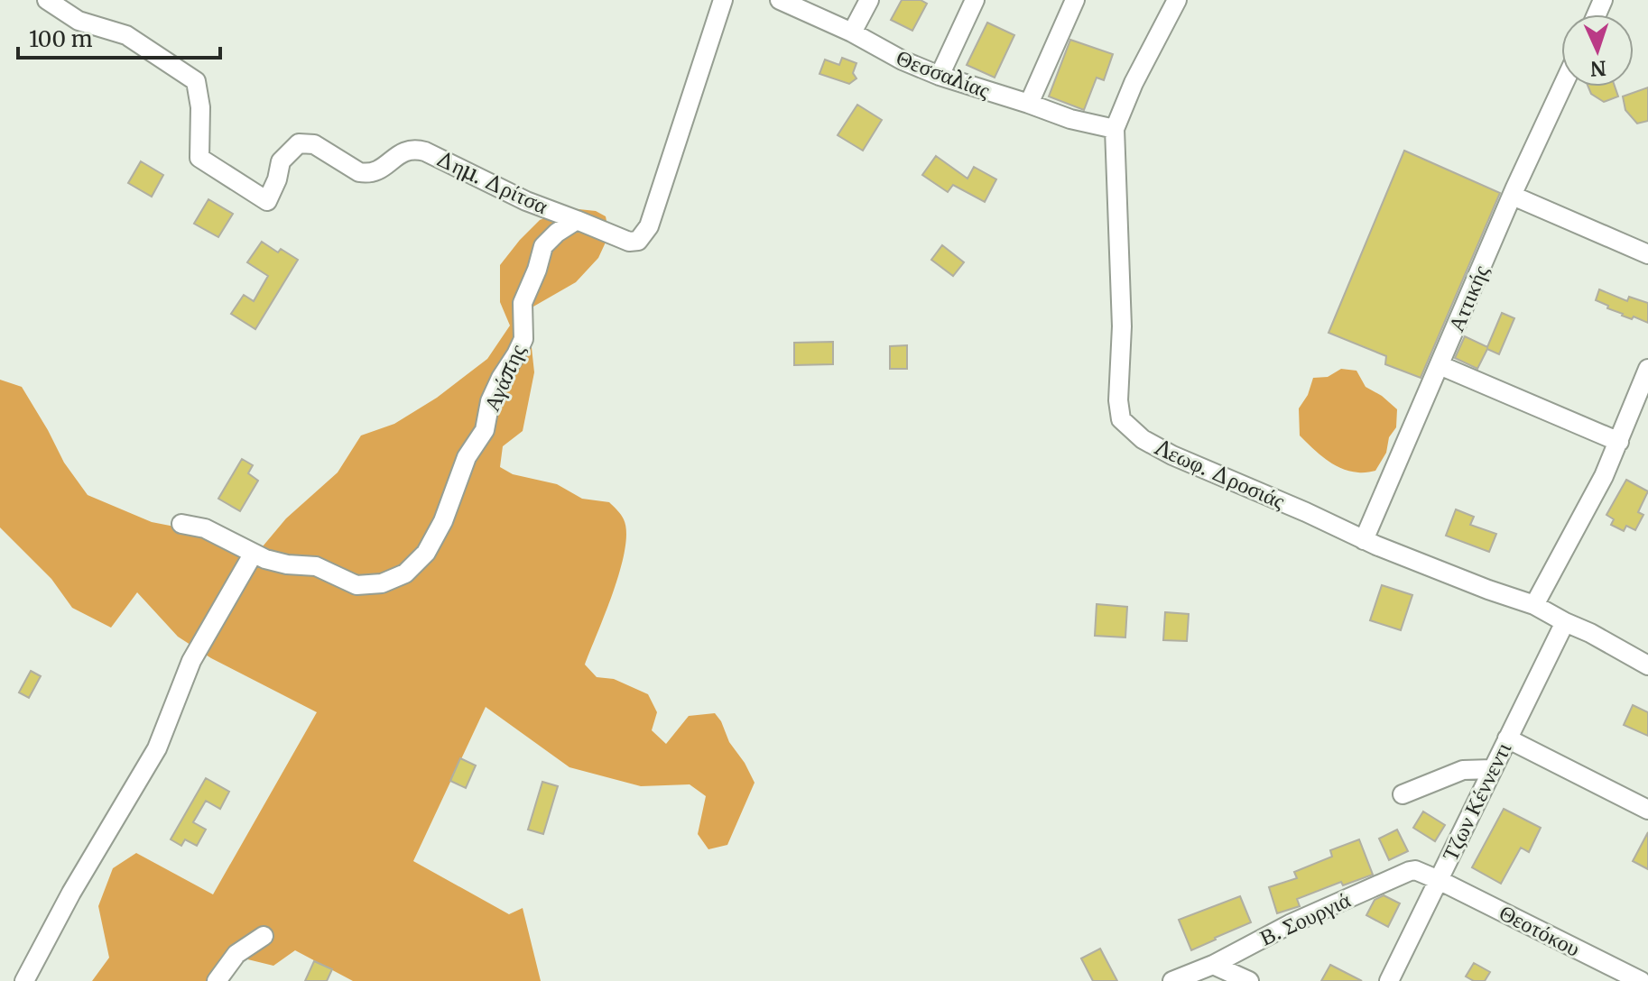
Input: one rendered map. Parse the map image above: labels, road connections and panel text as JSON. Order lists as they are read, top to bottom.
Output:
{
  "streets": {
    "street": [
      "Θεσσαλίας",
      "Δημ. Δρίτσα",
      "Αττικής",
      "Αγάπης",
      "Λεωφ. Δροσιάς",
      "Τζων Κέννεντι",
      "Β. Σουργιά",
      "Θεοτόκου"
    ]
  },
  "crossings": [
    ["Θεσσαλίας", "Λεωφ. Δροσιάς"],
    ["Δημ. Δρίτσα", "Αγάπης"],
    ["Αττικής", "Λεωφ. Δροσιάς"],
    ["Λεωφ. Δροσιάς", "Τζων Κέννεντι"],
    ["Τζων Κέννεντι", "Β. Σουργιά"],
    ["Τζων Κέννεντι", "Θεοτόκου"],
    ["Β. Σουργιά", "Θεοτόκου"]
  ],
  "scale_bar": "100 m",
  "north": "bottom"
}
